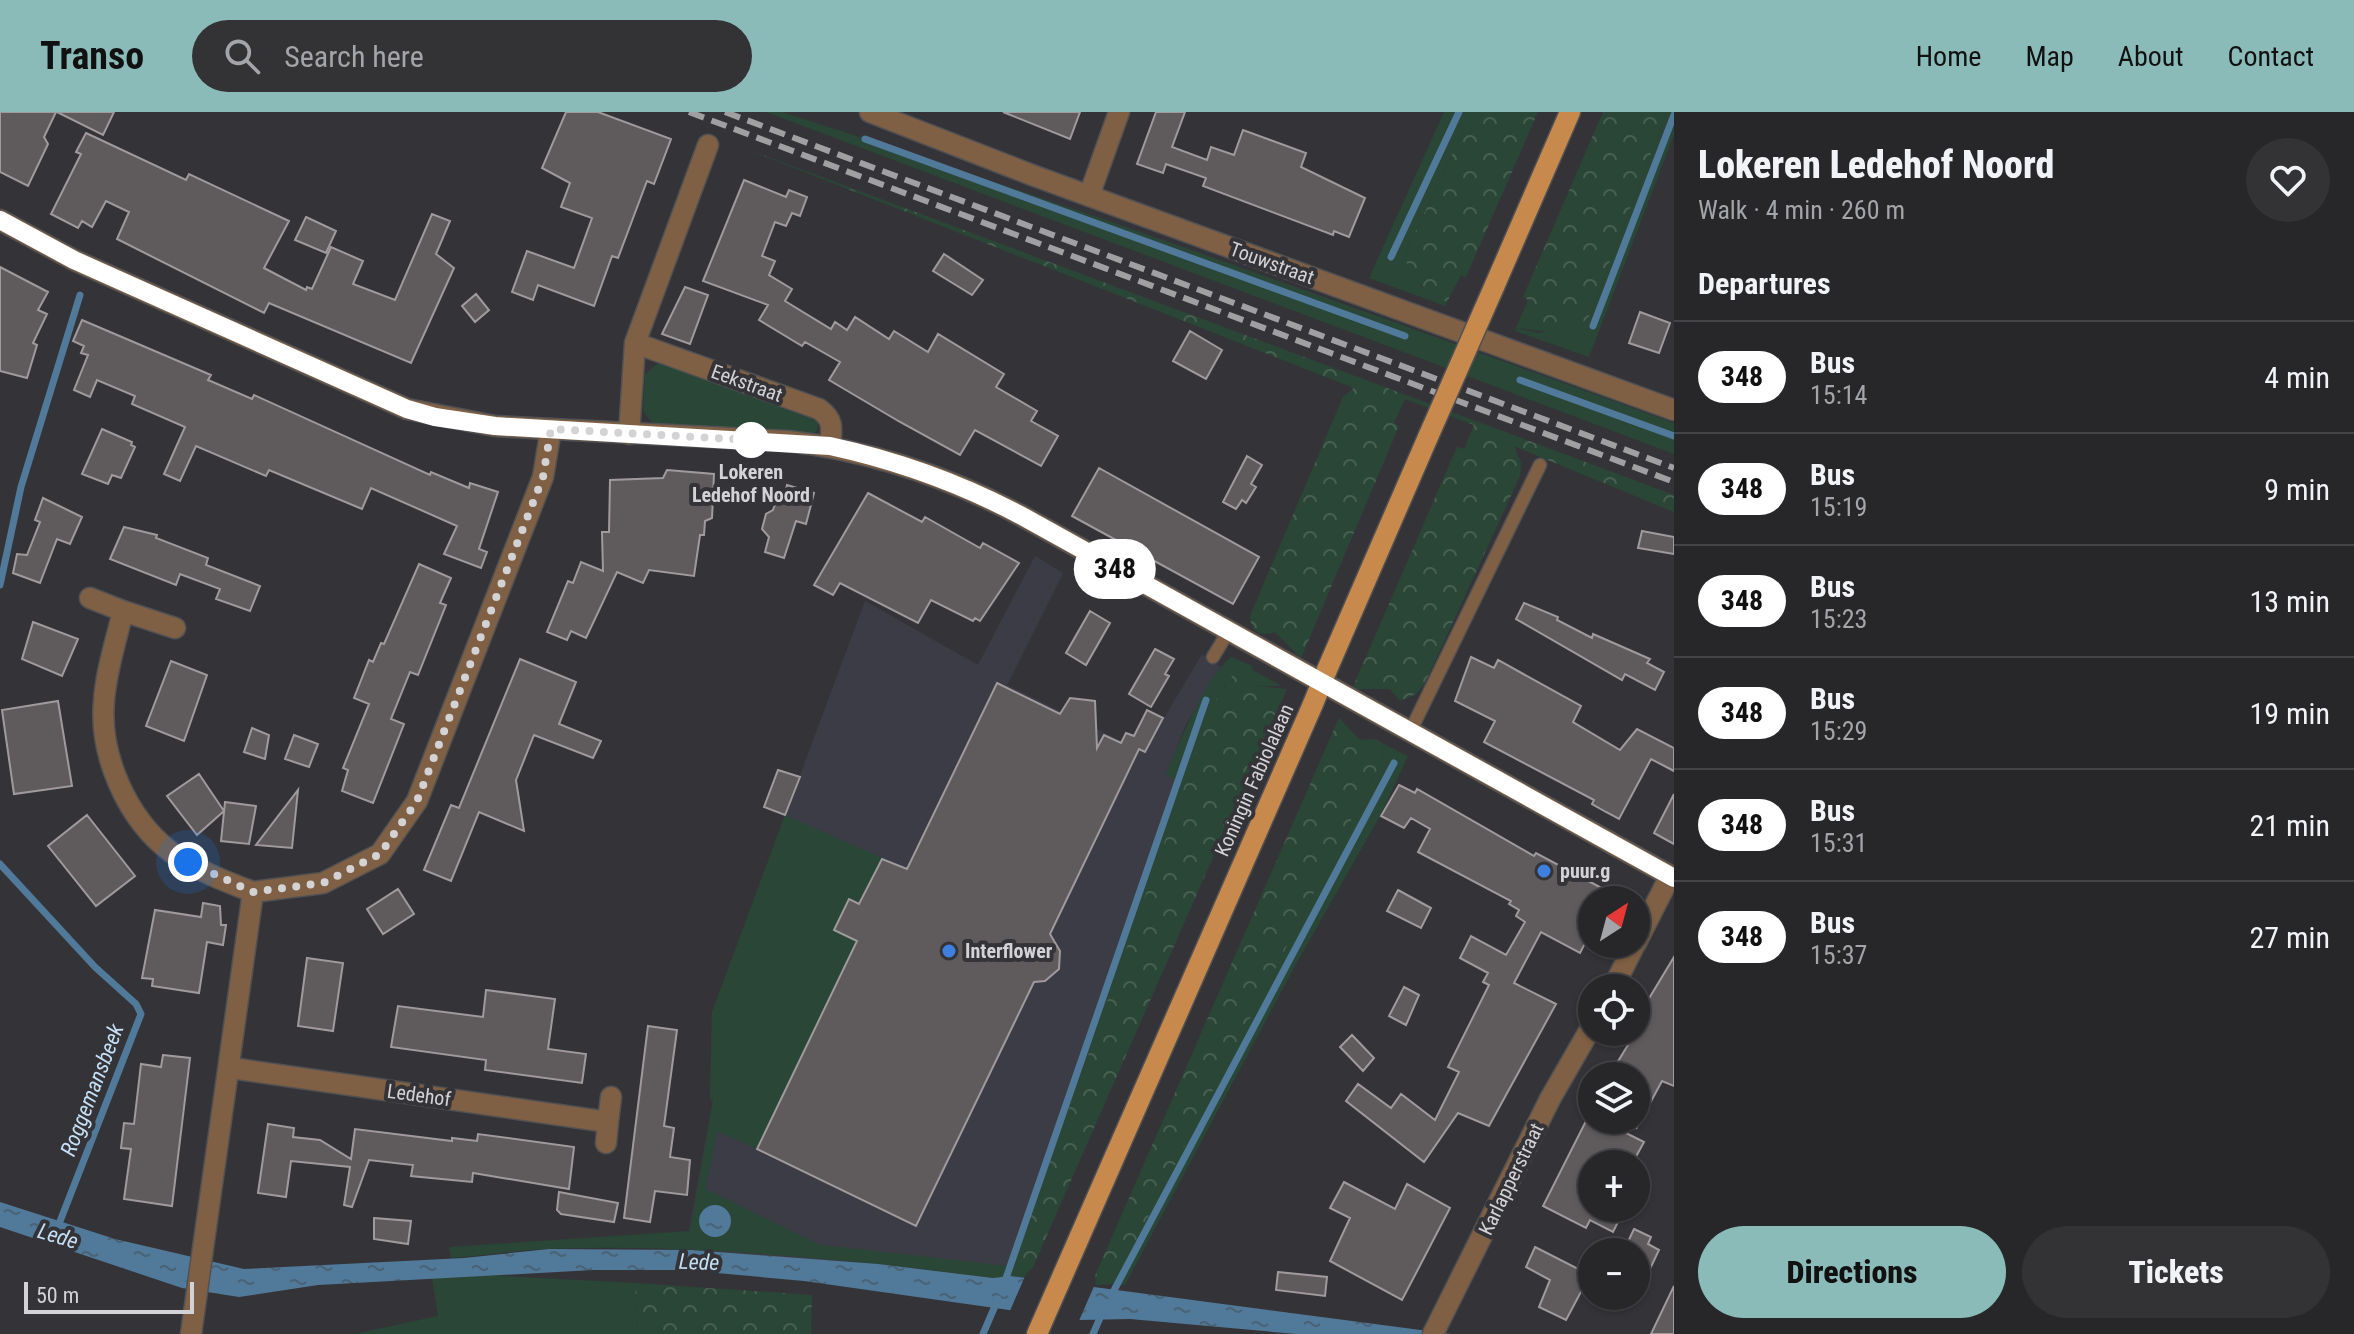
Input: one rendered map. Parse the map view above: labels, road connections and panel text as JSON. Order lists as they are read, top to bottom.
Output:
{
  "streets": {
    "main road": ["Koningin Fabiolalaan"],
    "street": [
      "Touwstraat",
      "Eekstraat",
      "Ledehof",
      "Karlapperstraat"
    ]
  },
  "water": ["Roggemansbeek", "Lede"],
  "places": ["Lokeren Ledehof Noord", "puur.g", "Interflower"],
  "lines": ["bus line 348"],
  "scale_bar": "50 m",
  "north": "top right",
  "page": {
    "header": "Transo",
    "search": "Search here",
    "nav": [
      "Home",
      "Map",
      "About",
      "Contact"
    ],
    "on_map": "348",
    "heading": [
      ["Lokeren Ledehof Noord", "Walk · 4 min · 260 m"],
      "Departures"
    ],
    "list": [
      {
        "mark": "348",
        "name": "Bus",
        "note": "15:14",
        "value": "4 min"
      },
      {
        "mark": "348",
        "name": "Bus",
        "note": "15:19",
        "value": "9 min"
      },
      {
        "mark": "348",
        "name": "Bus",
        "note": "15:23",
        "value": "13 min"
      },
      {
        "mark": "348",
        "name": "Bus",
        "note": "15:29",
        "value": "19 min"
      },
      {
        "mark": "348",
        "name": "Bus",
        "note": "15:31",
        "value": "21 min"
      },
      {
        "mark": "348",
        "name": "Bus",
        "note": "15:37",
        "value": "27 min"
      }
    ],
    "map_buttons": ["+", "−"],
    "buttons": ["Directions", "Tickets"],
    "scale": "50 m"
  }
}
